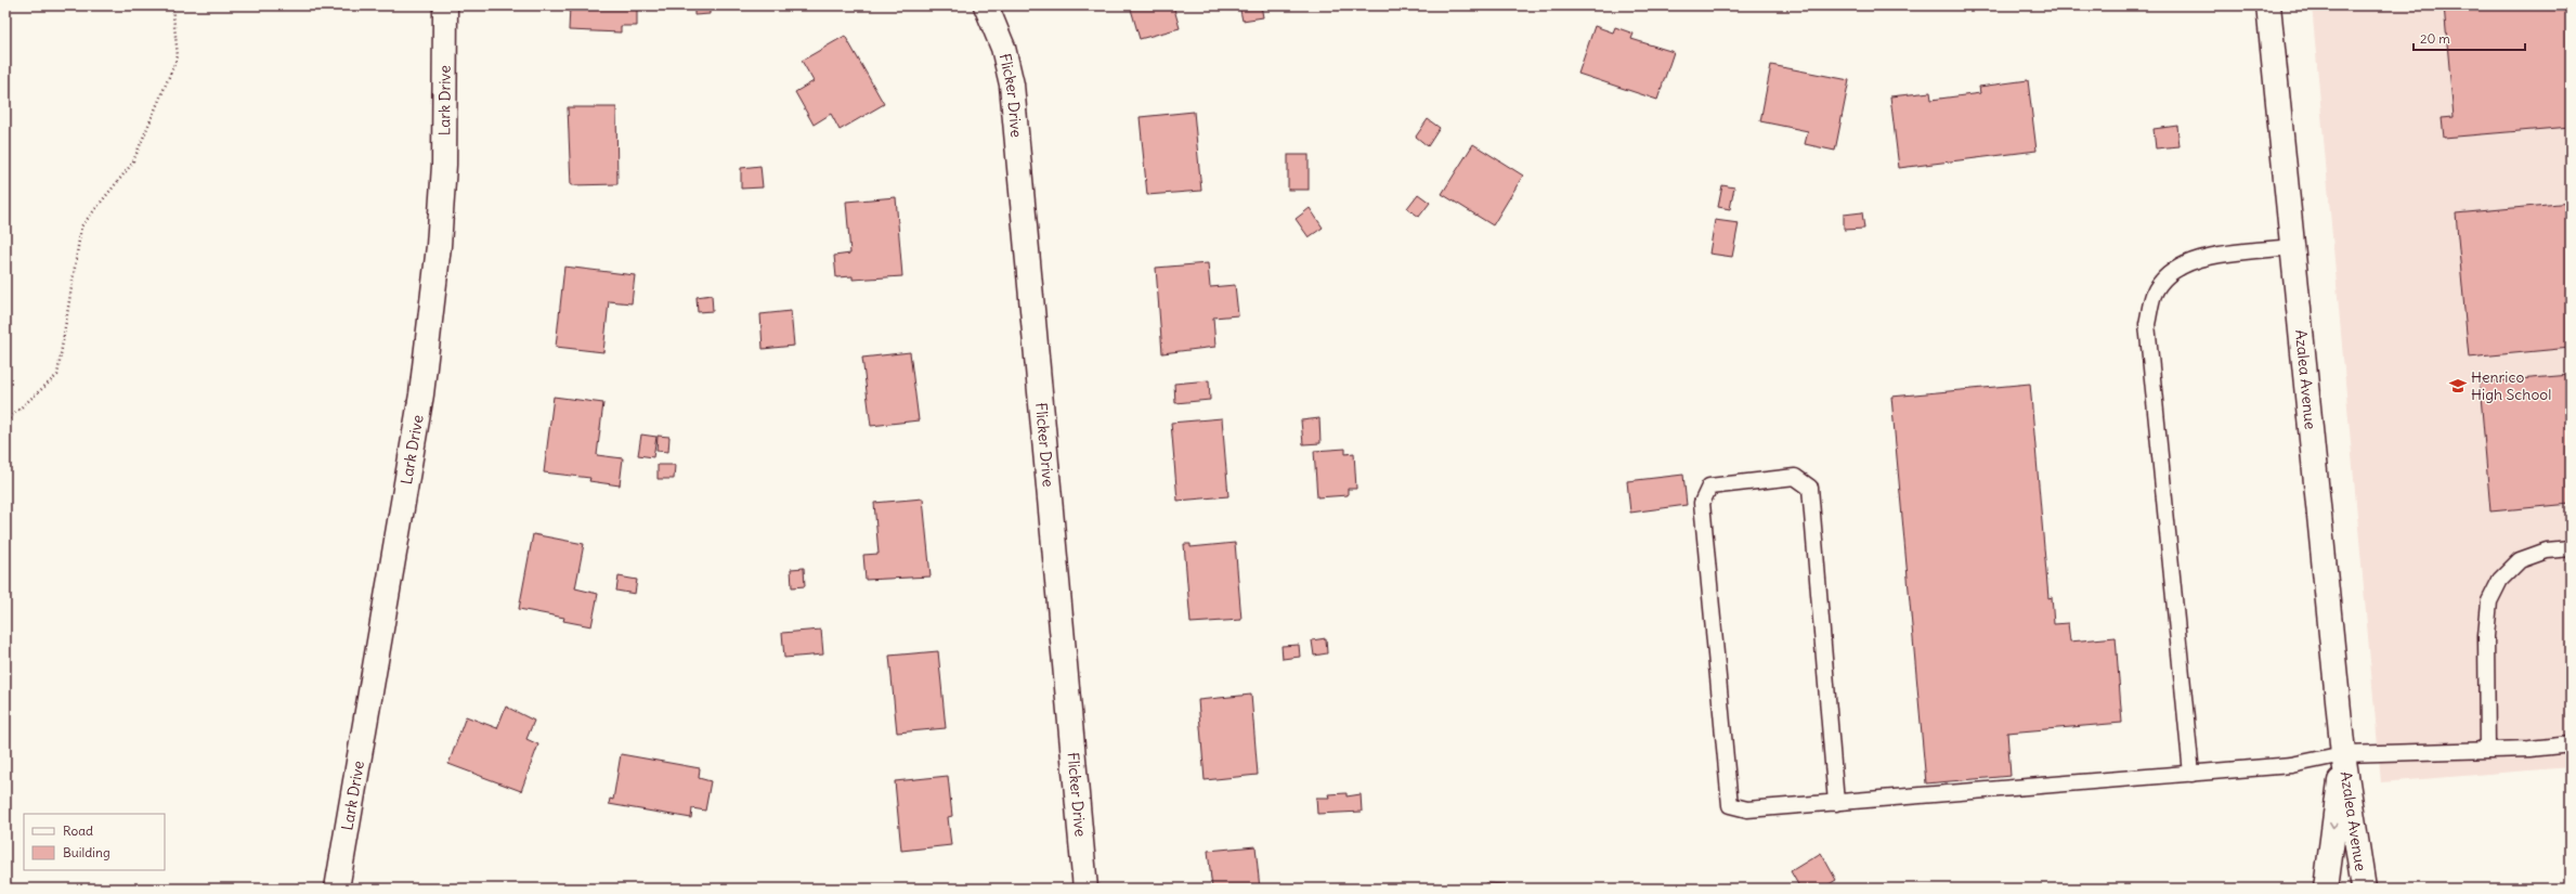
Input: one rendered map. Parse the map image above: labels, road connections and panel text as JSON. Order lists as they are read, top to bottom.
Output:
{
  "streets": {
    "street": ["Flicker Drive", "Lark Drive", "Azalea Avenue"]
  },
  "places": {
    "school or university": ["Henrico High School"]
  },
  "legend": ["Road", "Building"],
  "scale_bar": "20 m"
}
